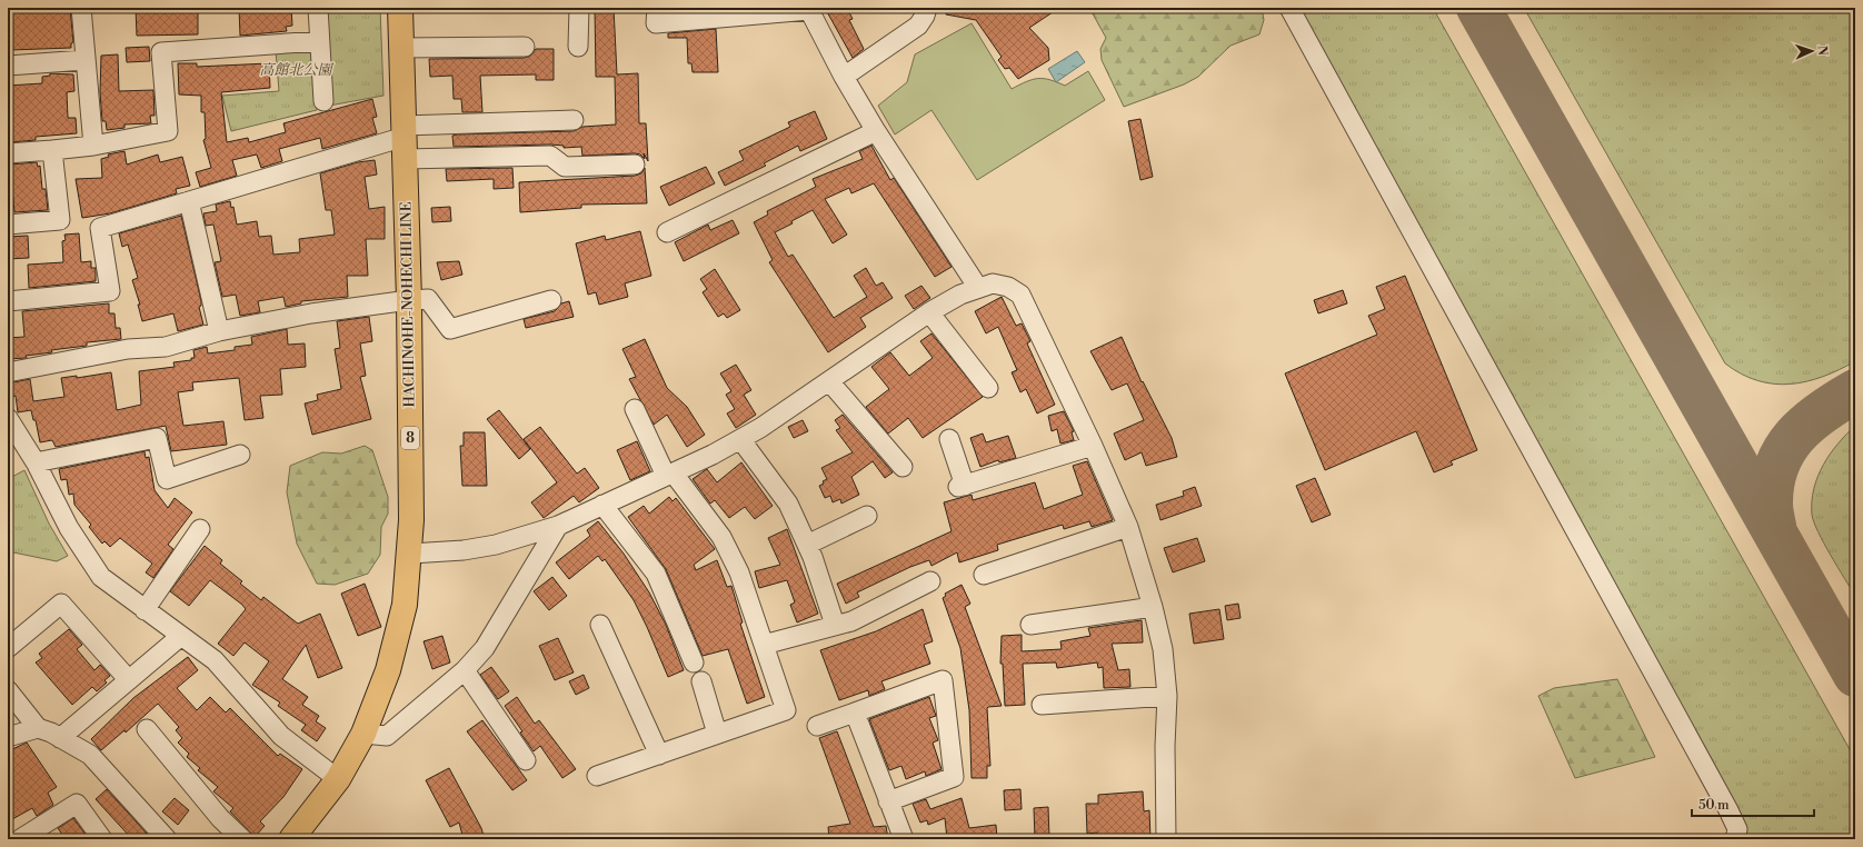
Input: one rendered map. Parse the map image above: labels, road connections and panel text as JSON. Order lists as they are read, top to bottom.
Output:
{
  "streets": {
    "main road": ["HACHINOHE-NOHECHI LINE", "8"]
  },
  "parks": ["高館北公園"],
  "scale_bar": "50 m",
  "north": "right"
}
